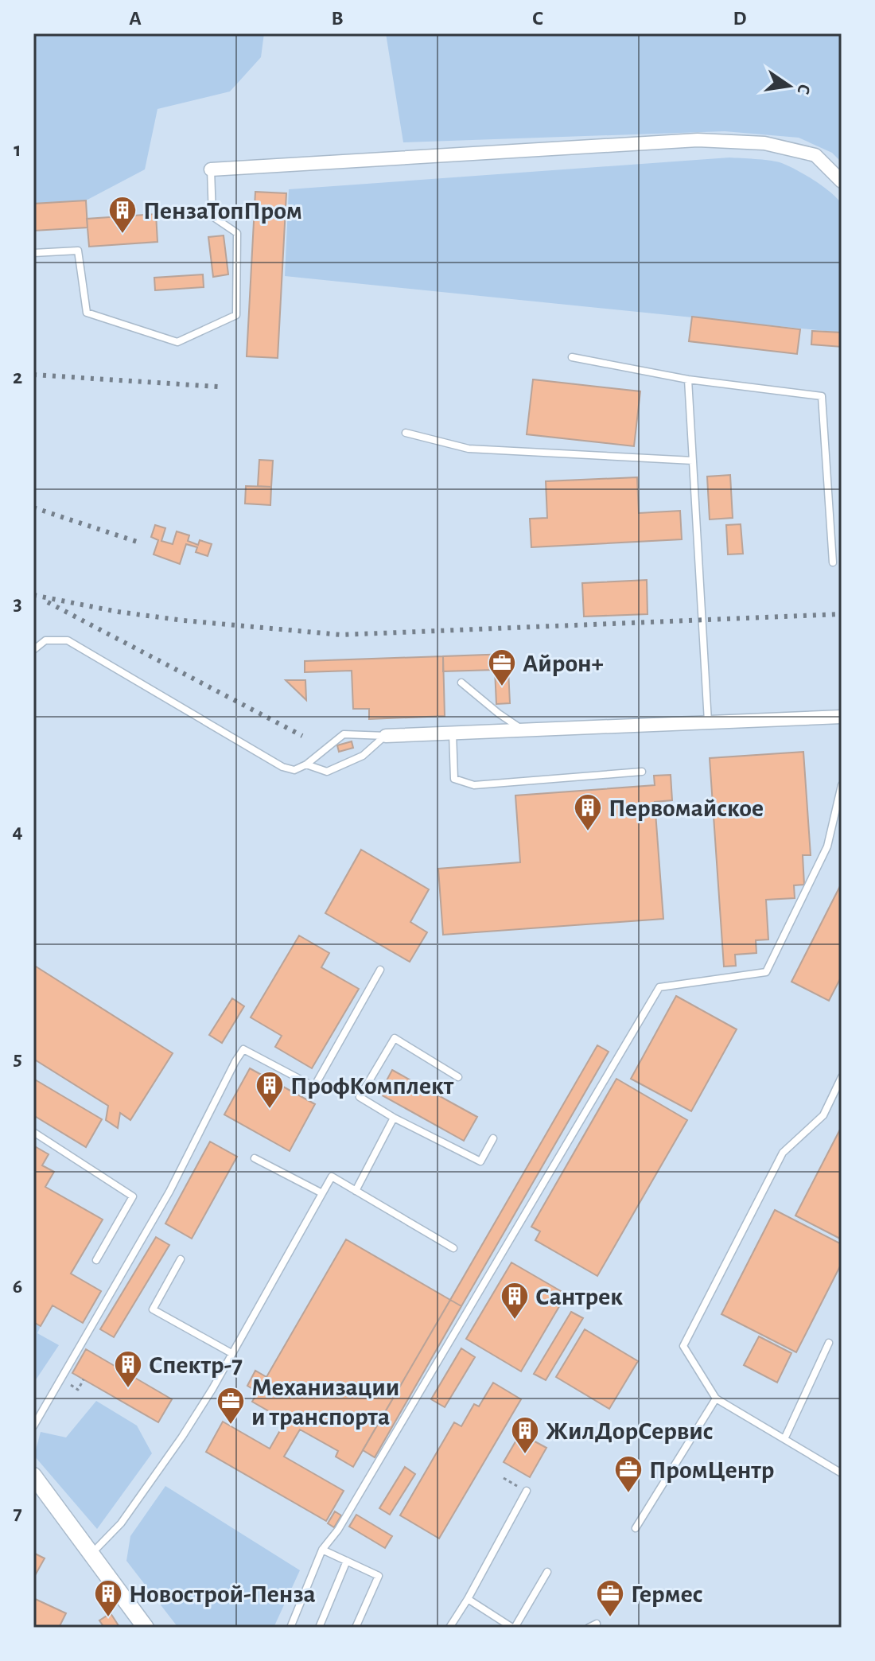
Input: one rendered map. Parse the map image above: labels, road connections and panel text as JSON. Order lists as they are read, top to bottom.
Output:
{
  "places": {
    "building": [
      "ПензаТопПром",
      "Первомайское",
      "ПрофКомплект",
      "Сантрек",
      "Спектр-7",
      "ЖилДорСервис",
      "Новострой-Пенза"
    ],
    "office": [
      "Айрон+",
      "Механизации и транспорта",
      "ПромЦентр",
      "Гермес"
    ]
  },
  "north": "right",
  "grid": {
    "columns": [
      "A",
      "B",
      "C",
      "D"
    ],
    "rows": [
      "1",
      "2",
      "3",
      "4",
      "5",
      "6",
      "7"
    ]
  }
}
